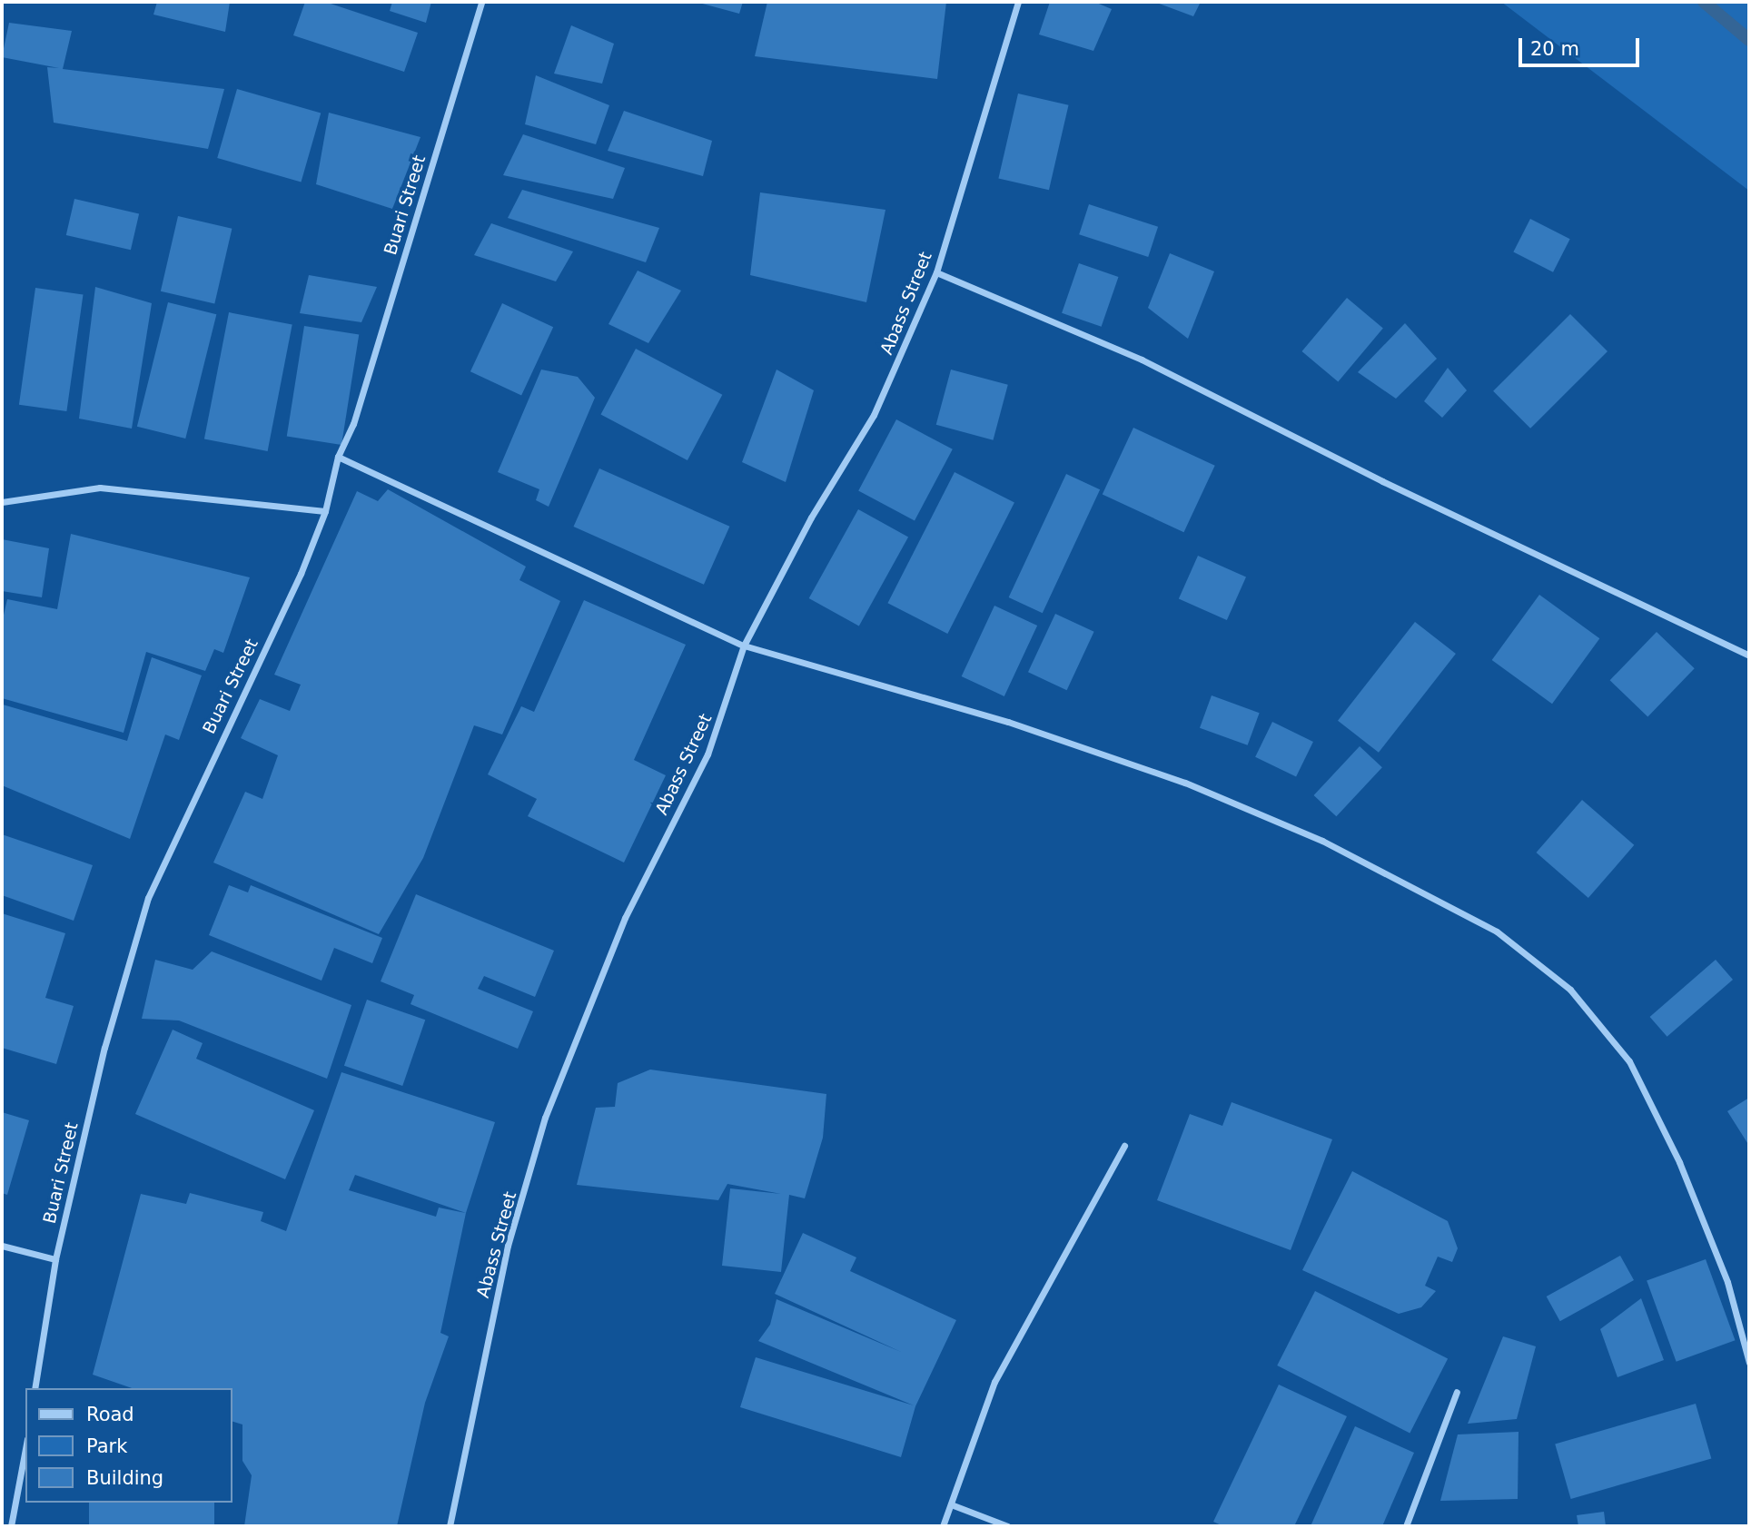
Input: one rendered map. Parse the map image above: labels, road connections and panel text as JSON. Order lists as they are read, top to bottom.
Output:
{
  "streets": {
    "street": ["Buari Street", "Abass Street"]
  },
  "legend": ["Road", "Park", "Building"],
  "scale_bar": "20 m"
}
